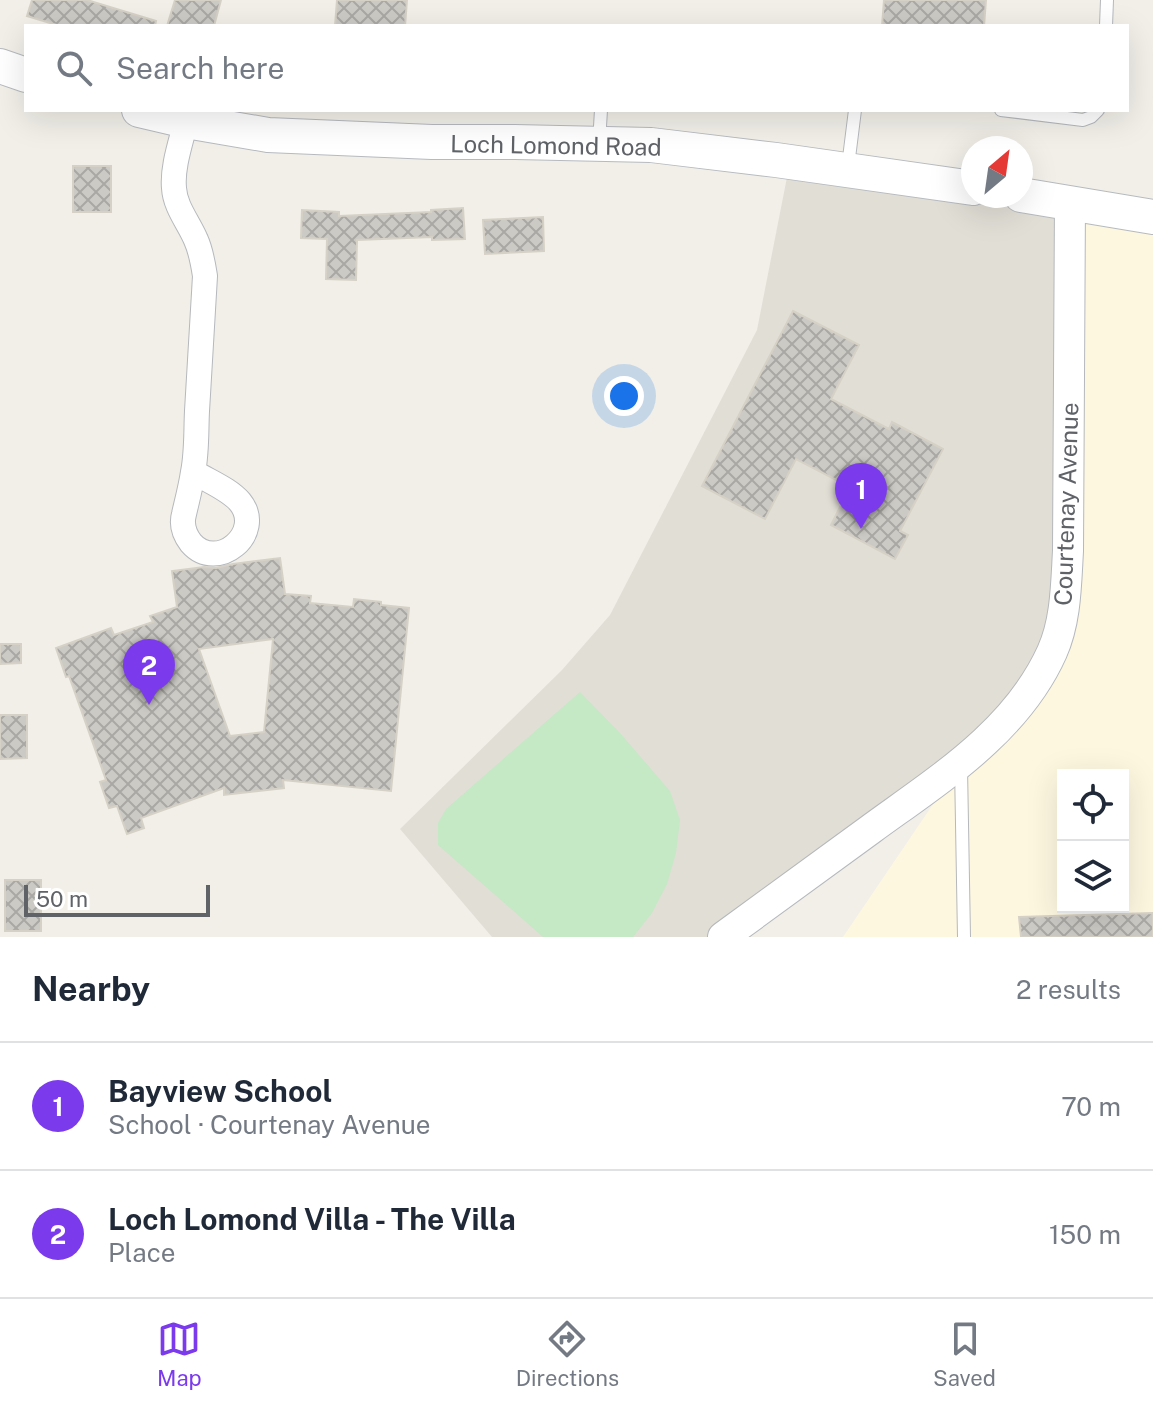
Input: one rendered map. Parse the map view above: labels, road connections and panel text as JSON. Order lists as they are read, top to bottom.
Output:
{
  "streets": {
    "main road": ["Loch Lomond Road"],
    "street": ["Courtenay Avenue"]
  },
  "scale_bar": "50 m",
  "north": "top right",
  "page": {
    "search": "Search here",
    "pins": ["1", "2"],
    "scale": "50 m",
    "heading": ["Nearby", "2 results"],
    "list": [
      {
        "mark": "1",
        "name": "Bayview School",
        "note": "School · Courtenay Avenue",
        "value": "70 m"
      },
      {
        "mark": "2",
        "name": "Loch Lomond Villa - The Villa",
        "note": "Place",
        "value": "150 m"
      }
    ],
    "nav": ["Map", "Directions", "Saved"]
  }
}
